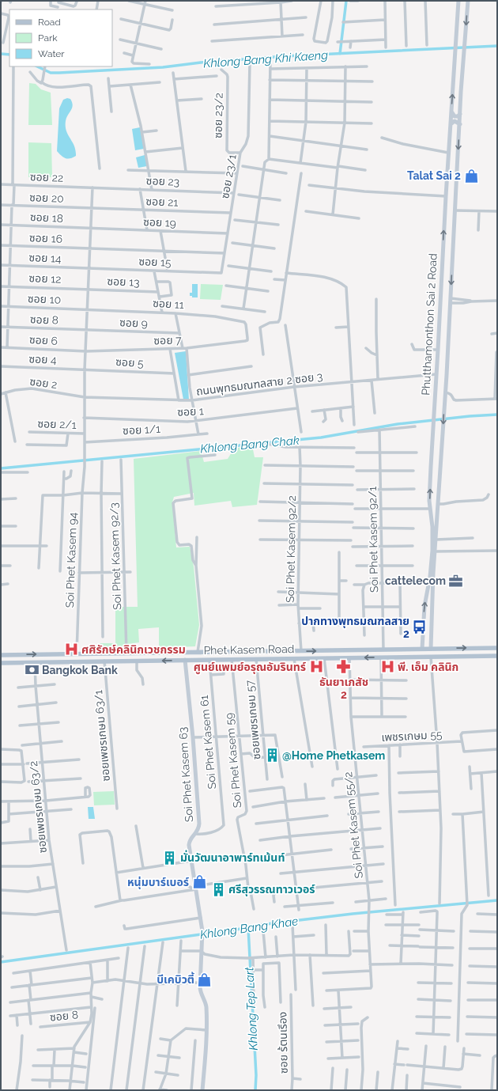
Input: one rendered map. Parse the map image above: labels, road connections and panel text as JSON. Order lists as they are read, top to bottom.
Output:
{
  "streets": {
    "main road": ["Phutthamonthon Sai 2 Road", "Phet Kasem Road", "Soi Phet Kasem 63"],
    "street": [
      "ซอย 23/2",
      "ซอย 23/1",
      "ซอย 22",
      "ซอย 23",
      "ซอย 20",
      "ซอย 21",
      "ซอย 18",
      "ซอย 19",
      "ซอย 16",
      "ซอย 14",
      "ซอย 15",
      "ซอย 12",
      "ซอย 13",
      "ซอย 10",
      "ซอย 11",
      "ซอย 8",
      "ซอย 9",
      "ซอย 6",
      "ซอย 7",
      "ซอย 4",
      "ซอย 5",
      "ซอย 2",
      "ถนนพุทธมณฑลสาย 2 ซอย 3",
      "ซอย 1",
      "ซอย 2/1",
      "ซอย 1/1",
      "Soi Phet Kasem 92/1",
      "Soi Phet Kasem 92/2",
      "Soi Phet Kasem 92/3",
      "Soi Phet Kasem 94",
      "ซอยเพชรเกษม 57",
      "ซอยเพชรเกษม 63/1",
      "เพชรเกษม 55",
      "Soi Phet Kasem 61",
      "Soi Phet Kasem 59",
      "ซอยเพชรเกษม 63/2",
      "Soi Phet Kasem 55/2",
      "ซอย ร้ตนเรึอง"
    ]
  },
  "crossings": [
    ["ซอย 23/2", "ซอย 23/1"],
    ["ซอย 23/1", "ซอย 23"],
    ["ซอย 23/1", "ซอย 21"],
    ["ซอย 23/1", "ซอย 19"],
    ["ซอย 23/1", "ซอย 16"],
    ["ซอย 23/1", "ซอย 15"],
    ["ซอย 22", "ซอย 23"],
    ["ซอย 22", "Soi Phet Kasem 94"],
    ["ซอย 23", "Soi Phet Kasem 94"],
    ["ซอย 20", "ซอย 21"],
    ["ซอย 20", "Soi Phet Kasem 94"],
    ["ซอย 21", "Soi Phet Kasem 94"],
    ["ซอย 18", "ซอย 19"],
    ["ซอย 18", "Soi Phet Kasem 94"],
    ["ซอย 19", "Soi Phet Kasem 94"],
    ["ซอย 16", "Soi Phet Kasem 94"],
    ["ซอย 14", "ซอย 15"],
    ["ซอย 14", "Soi Phet Kasem 94"],
    ["ซอย 15", "Soi Phet Kasem 94"],
    ["ซอย 12", "ซอย 13"],
    ["ซอย 12", "Soi Phet Kasem 94"],
    ["ซอย 13", "Soi Phet Kasem 94"],
    ["ซอย 10", "ซอย 11"],
    ["ซอย 10", "Soi Phet Kasem 94"],
    ["ซอย 11", "ซอย 7"],
    ["ซอย 11", "Soi Phet Kasem 94"],
    ["ซอย 8", "ซอย 9"],
    ["ซอย 8", "Soi Phet Kasem 94"],
    ["ซอย 9", "Soi Phet Kasem 94"],
    ["Phutthamonthon Sai 2 Road", "ถนนพุทธมณฑลสาย 2 ซอย 3"],
    ["Phutthamonthon Sai 2 Road", "Phet Kasem Road"],
    ["ซอย 6", "ซอย 7"],
    ["ซอย 6", "Soi Phet Kasem 94"],
    ["ซอย 7", "Soi Phet Kasem 94"],
    ["ซอย 4", "ซอย 5"],
    ["ซอย 4", "Soi Phet Kasem 94"],
    ["ซอย 5", "Soi Phet Kasem 94"],
    ["ซอย 2", "ถนนพุทธมณฑลสาย 2 ซอย 3"],
    ["ซอย 2", "Soi Phet Kasem 94"],
    ["ถนนพุทธมณฑลสาย 2 ซอย 3", "Soi Phet Kasem 94"],
    ["ซอย 1", "Soi Phet Kasem 94"],
    ["ซอย 2/1", "Soi Phet Kasem 94"],
    ["ซอย 1/1", "Soi Phet Kasem 94"],
    ["Soi Phet Kasem 92/1", "Phet Kasem Road"],
    ["Soi Phet Kasem 92/2", "Phet Kasem Road"],
    ["Soi Phet Kasem 92/3", "Phet Kasem Road"],
    ["Soi Phet Kasem 94", "Phet Kasem Road"],
    ["Phet Kasem Road", "ซอยเพชรเกษม 57"],
    ["Phet Kasem Road", "ซอยเพชรเกษม 63/1"],
    ["Phet Kasem Road", "Soi Phet Kasem 61"],
    ["Phet Kasem Road", "Soi Phet Kasem 59"],
    ["Phet Kasem Road", "Soi Phet Kasem 63"],
    ["Phet Kasem Road", "ซอยเพชรเกษม 63/2"],
    ["Phet Kasem Road", "Soi Phet Kasem 55/2"],
    ["Soi Phet Kasem 61", "Soi Phet Kasem 63"]
  ],
  "water": [
    "Khlong Bang Khi Kaeng",
    "Khlong Bang Chak",
    "Khlong Bang Khae",
    "Khlong Tep Lart"
  ],
  "places": {
    "shop": ["Talat Sai 2", "หนุ่มบาร์เบอร์", "บีเคบิวตี้"],
    "office": ["cattelecom"],
    "bus stop": ["ปากทางพุทธมณฑลสาย 2"],
    "hospital": ["ศศิรักษ์คลินิกเวชกรรม", "ศูนย์แพมย์อรุณอัมรินทร์", "พี. เอ็ม คลินิก"],
    "pharmacy": ["ธันยาเภสัช 2"],
    "bank": ["Bangkok Bank"],
    "building": ["@Home Phetkasem", "มั่นวัฒนาอาพาร์ทเม้นท์", "ศรีสุวรรณทาวเวอร์"]
  },
  "legend": ["Road", "Park", "Water"]
}
